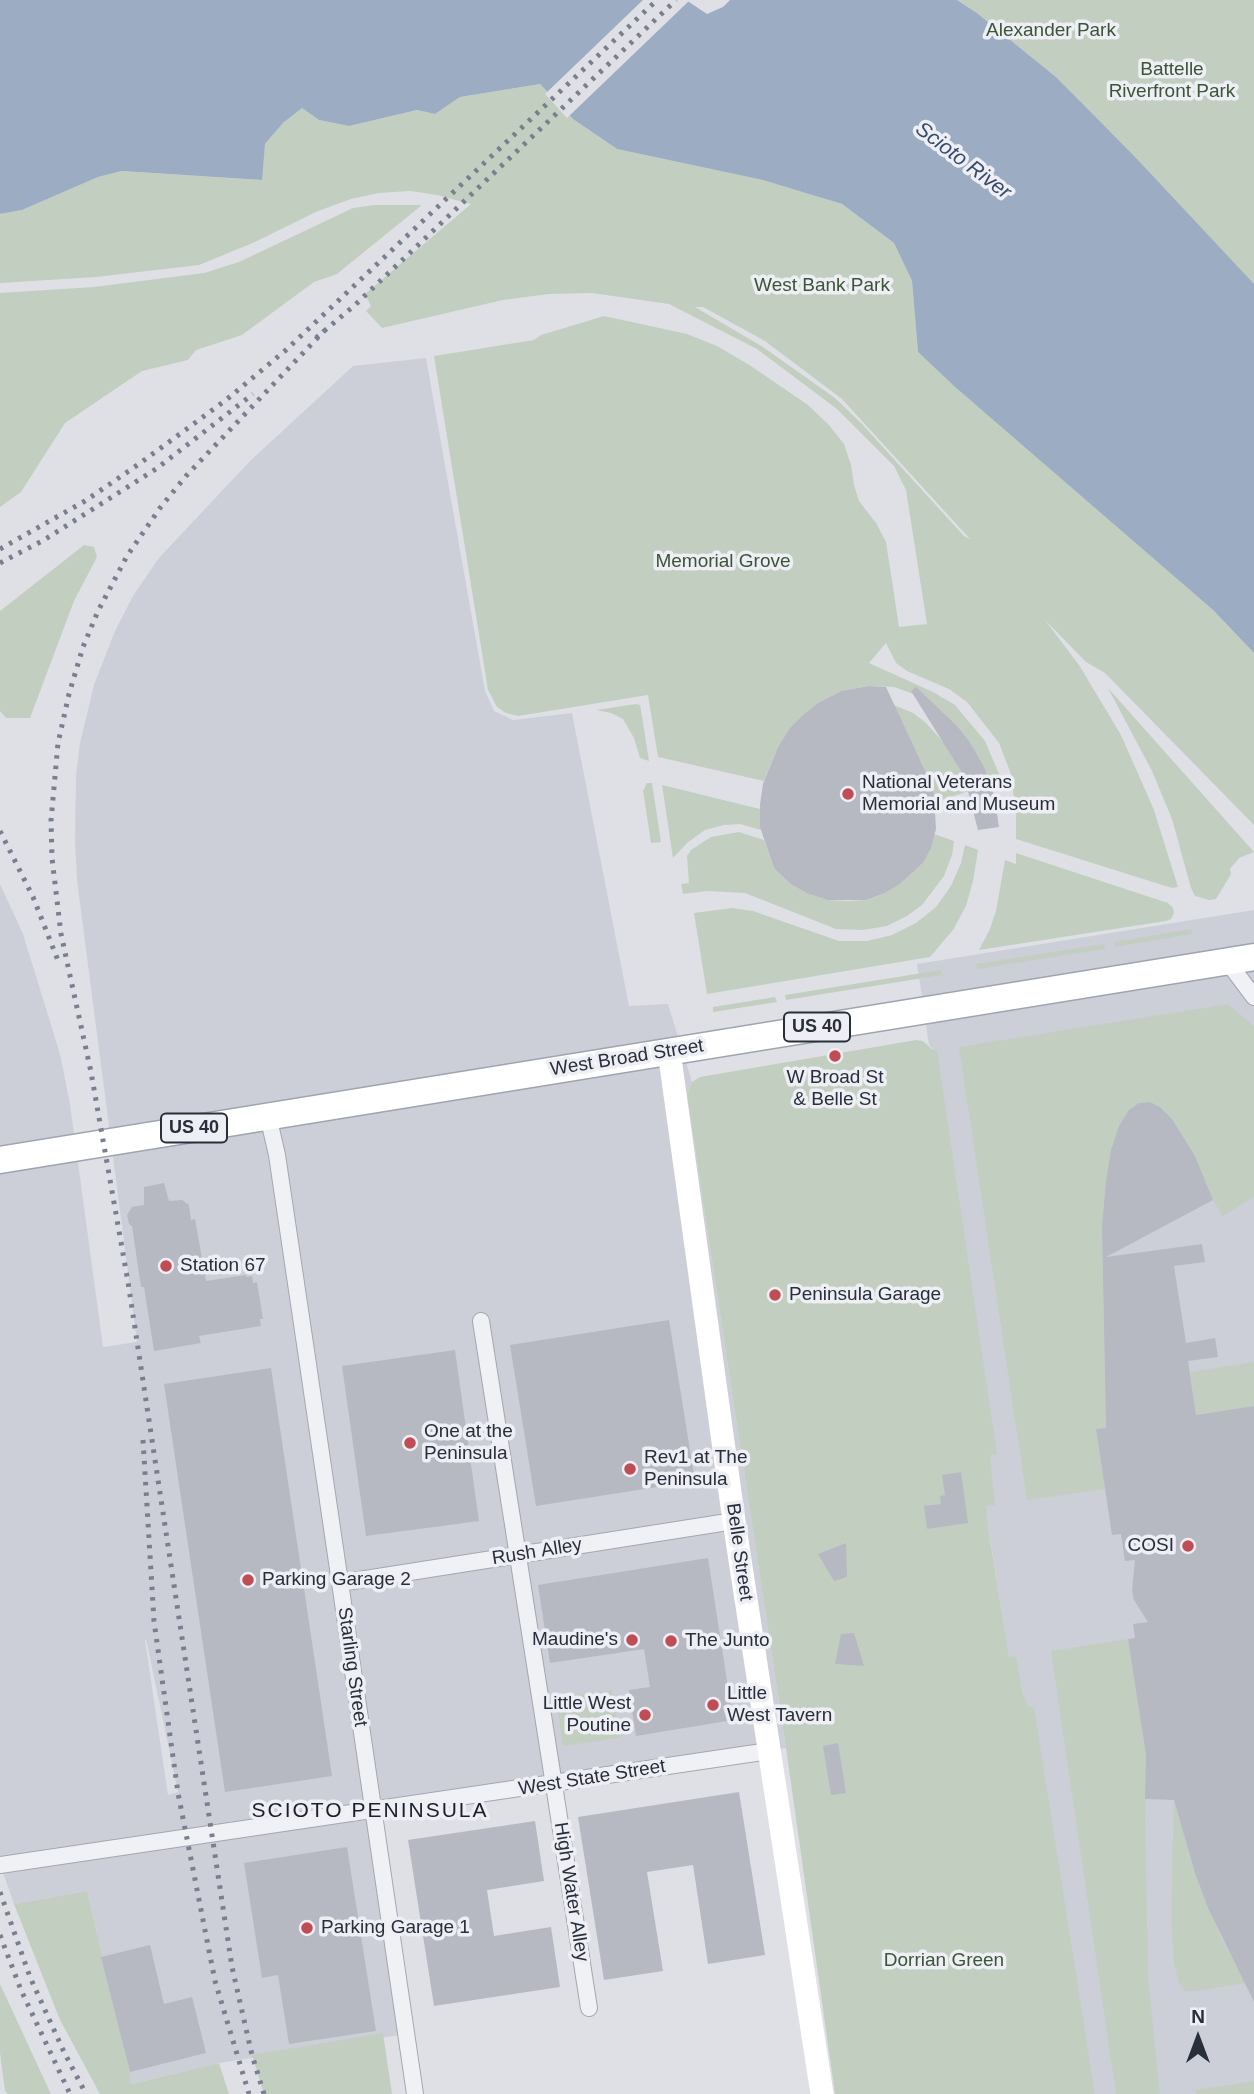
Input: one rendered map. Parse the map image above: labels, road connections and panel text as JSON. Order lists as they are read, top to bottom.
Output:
{
  "streets": {
    "main road": ["US 40", "West Broad Street"],
    "street": [
      "Rush Alley",
      "Belle Street",
      "Starling Street",
      "West State Street",
      "High Water Alley"
    ]
  },
  "crossings": [
    ["West Broad Street", "Belle Street"],
    ["West Broad Street", "Starling Street"],
    ["Rush Alley", "Belle Street"],
    ["Rush Alley", "Starling Street"],
    ["Rush Alley", "High Water Alley"],
    ["Belle Street", "West State Street"],
    ["Starling Street", "West State Street"],
    ["West State Street", "High Water Alley"]
  ],
  "districts": ["SCIOTO PENINSULA"],
  "water": ["Scioto River"],
  "parks": [
    "Alexander Park",
    "Battelle Riverfront Park",
    "West Bank Park",
    "Memorial Grove",
    "Dorrian Green"
  ],
  "places": [
    "National Veterans Memorial and Museum",
    "W Broad St & Belle St",
    "Station 67",
    "Peninsula Garage",
    "One at the Peninsula",
    "Rev1 at The Peninsula",
    "COSI",
    "Parking Garage 2",
    "Maudine's",
    "The Junto",
    "Little West Tavern",
    "Little West Poutine",
    "Parking Garage 1"
  ],
  "north": "top"
}
